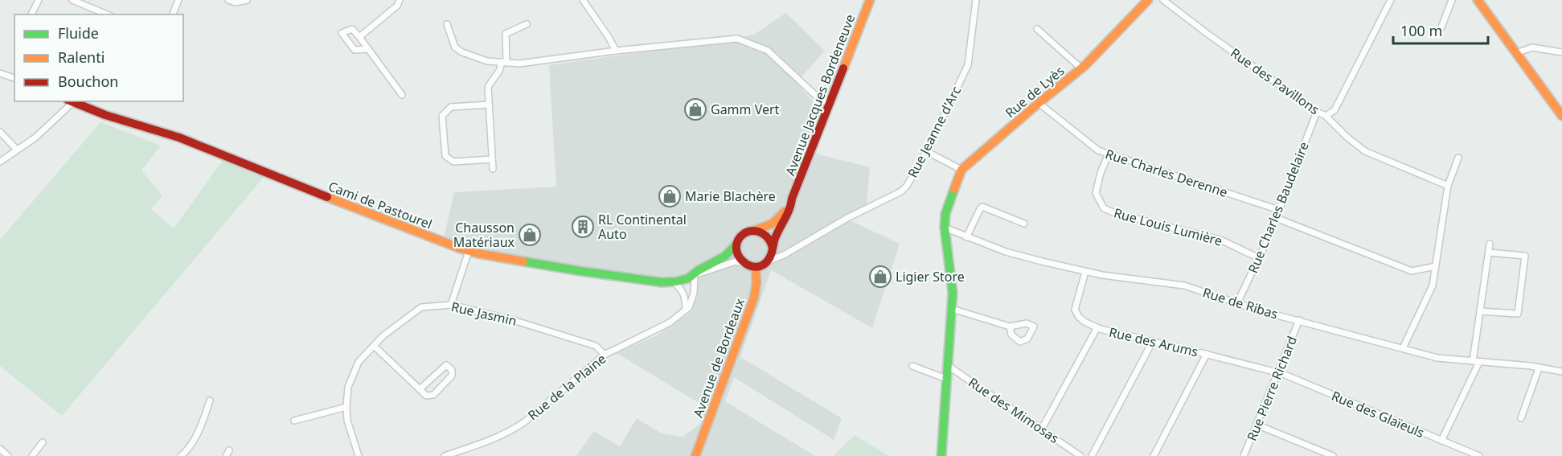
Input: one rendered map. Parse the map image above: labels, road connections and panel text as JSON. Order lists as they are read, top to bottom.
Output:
{
  "streets": {
    "street": [
      "Rue des Pavillons",
      "Rue de Lyès",
      "Avenue Jacques Bordeneuve",
      "Rue Jeanne d'Arc",
      "Rue Charles Derenne",
      "Cami de Pastourel",
      "Rue Charles Baudelaire",
      "Rue Louis Lumière",
      "Rue de Ribas",
      "Rue Jasmin",
      "Rue des Arums",
      "Avenue de Bordeaux",
      "Rue de la Plaine",
      "Rue Pierre Richard",
      "Rue des Mimosas",
      "Rue des Glaïeuls"
    ]
  },
  "crossings": [
    ["Rue des Pavillons", "Rue Charles Baudelaire"],
    ["Rue de Lyès", "Rue Charles Derenne"],
    ["Avenue Jacques Bordeneuve", "Rue Jeanne d'Arc"],
    ["Avenue Jacques Bordeneuve", "Cami de Pastourel"],
    ["Avenue Jacques Bordeneuve", "Avenue de Bordeaux"],
    ["Rue Jeanne d'Arc", "Cami de Pastourel"],
    ["Rue Jeanne d'Arc", "Avenue de Bordeaux"],
    ["Rue Charles Derenne", "Rue Charles Baudelaire"],
    ["Rue Charles Derenne", "Rue Louis Lumière"],
    ["Cami de Pastourel", "Avenue de Bordeaux"],
    ["Rue Charles Baudelaire", "Rue Louis Lumière"],
    ["Rue Charles Baudelaire", "Rue de Ribas"],
    ["Rue de Ribas", "Rue des Arums"],
    ["Rue de Ribas", "Rue Pierre Richard"],
    ["Rue Jasmin", "Rue de la Plaine"],
    ["Rue des Arums", "Rue Pierre Richard"],
    ["Rue des Arums", "Rue des Glaïeuls"],
    ["Rue Pierre Richard", "Rue des Glaïeuls"]
  ],
  "places": {
    "shop": [
      "Gamm Vert",
      "Marie Blachère",
      "Chausson Matériaux",
      "Ligier Store"
    ],
    "building": ["RL Continental Auto"]
  },
  "legend": ["Fluide", "Ralenti", "Bouchon"],
  "scale_bar": "100 m"
}
